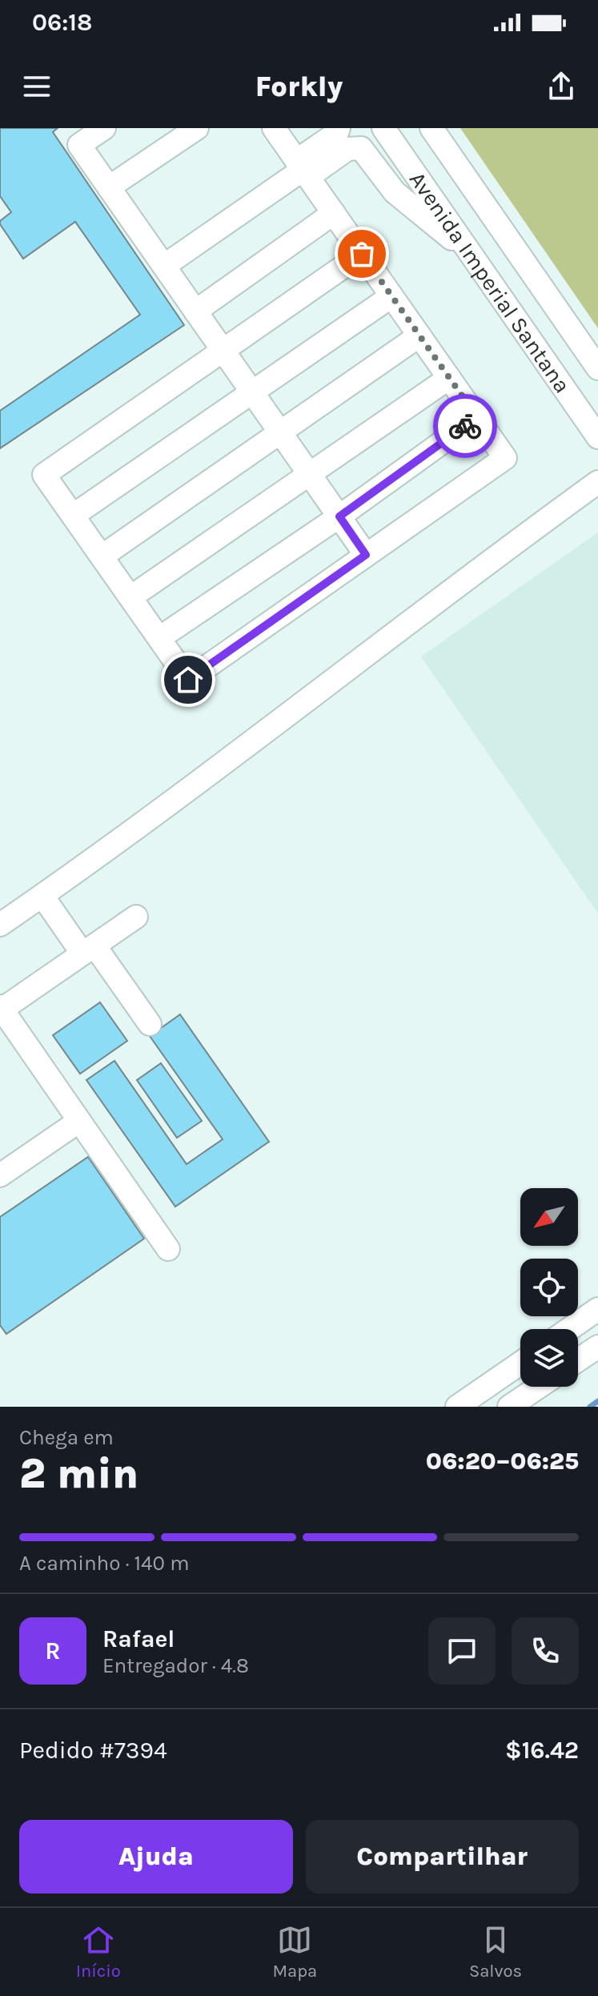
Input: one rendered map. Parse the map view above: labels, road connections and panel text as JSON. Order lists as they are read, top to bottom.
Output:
{
  "streets": {
    "street": ["Avenida Imperial Santana"]
  },
  "north": "bottom left",
  "page": {
    "status": "06:18",
    "header": "Forkly",
    "heading": ["2 min", "Chega em", "06:20–06:25"],
    "panel": [
      "Rafael",
      "Entregador · 4.8",
      "Pedido #7394",
      "$16.42"
    ],
    "bar": "A caminho · 140 m",
    "round": "R",
    "buttons": ["Ajuda", "Compartilhar"],
    "tabs": ["Início", "Mapa", "Salvos"]
  }
}
